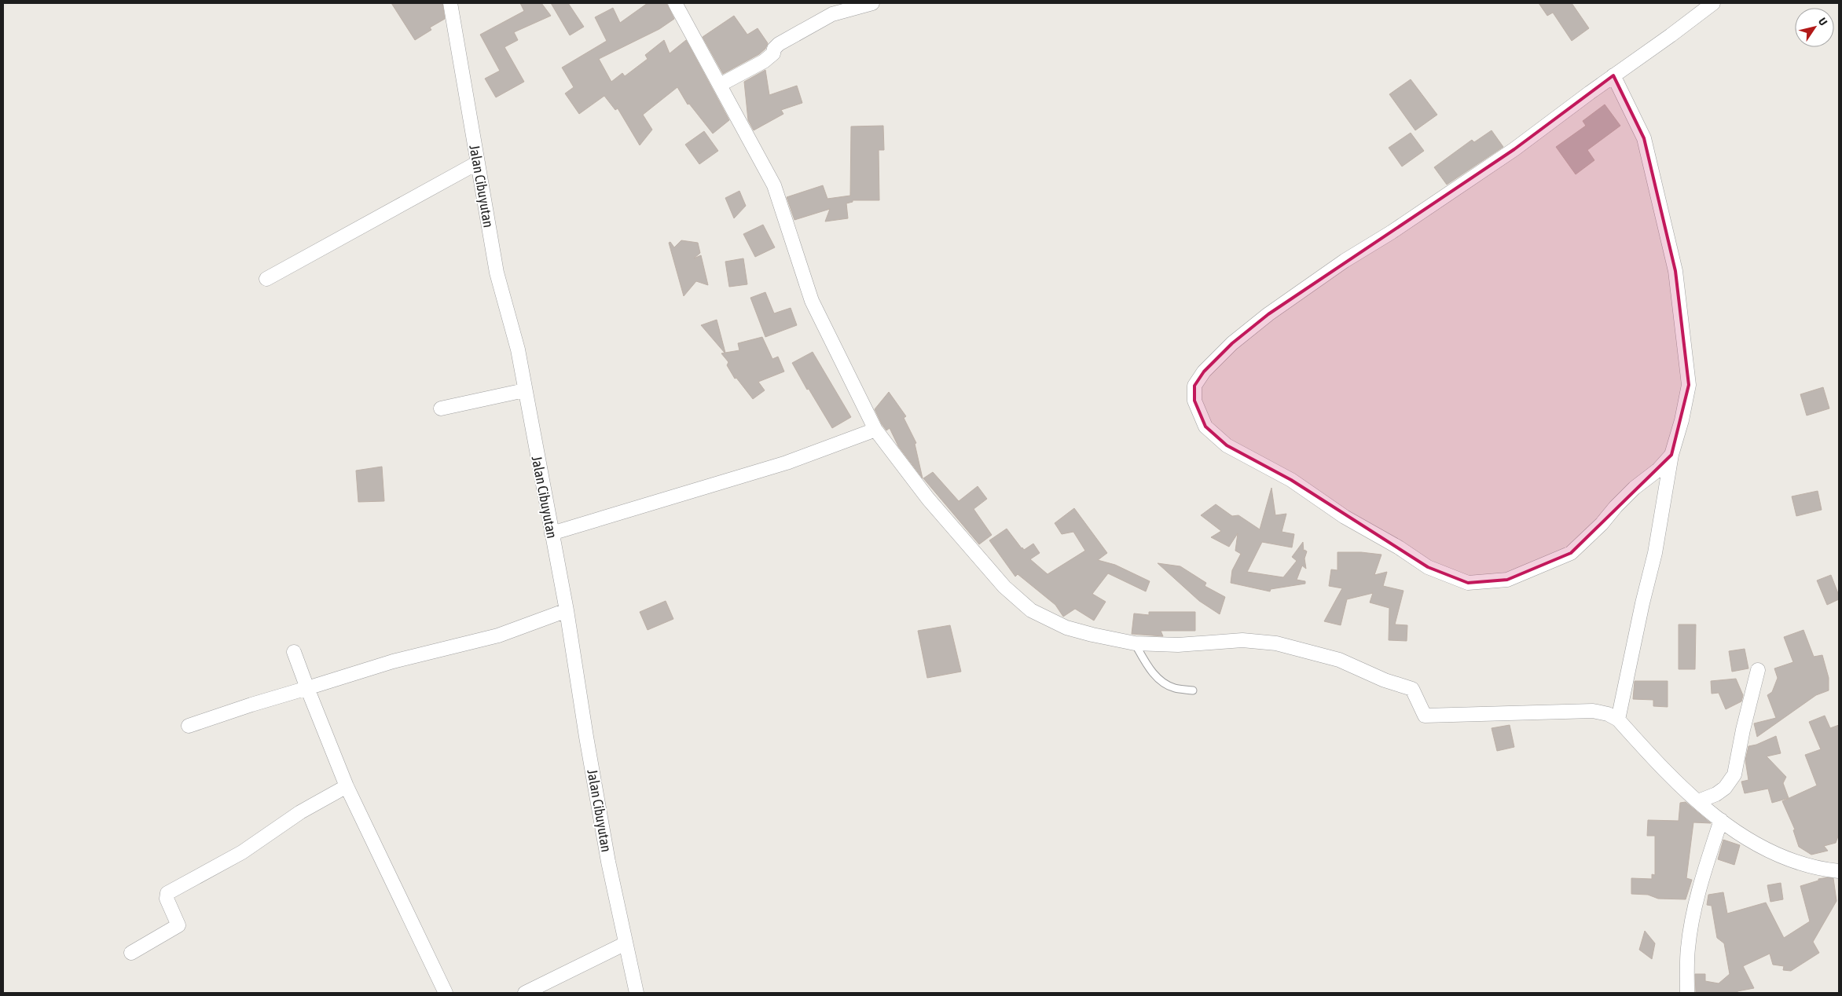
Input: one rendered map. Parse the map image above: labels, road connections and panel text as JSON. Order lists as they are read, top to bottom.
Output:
{
  "streets": {
    "street": ["Jalan Cibuyutan"]
  },
  "north": "top right"
}
